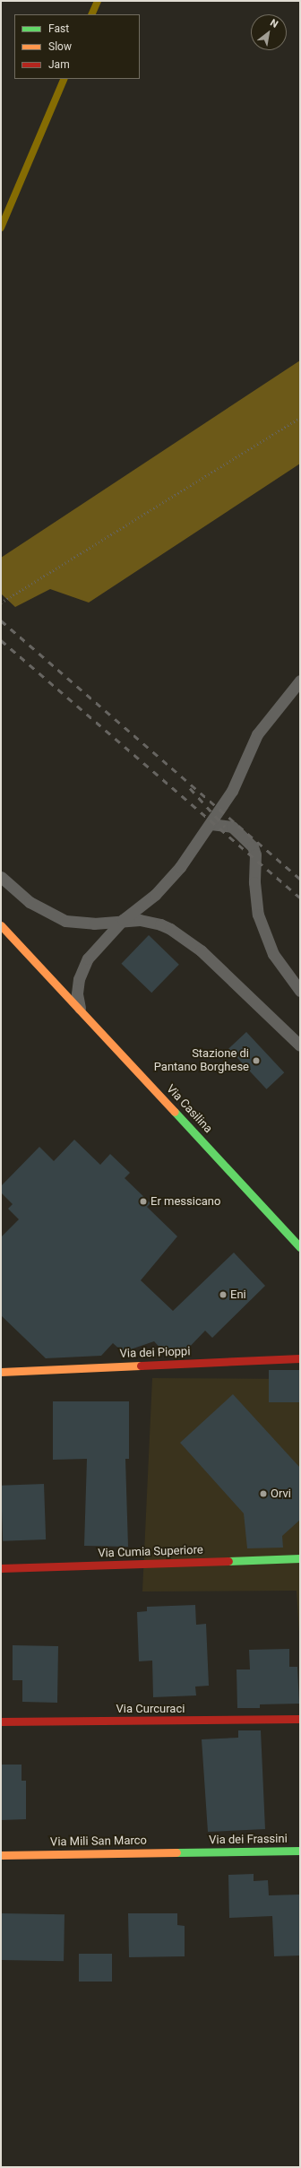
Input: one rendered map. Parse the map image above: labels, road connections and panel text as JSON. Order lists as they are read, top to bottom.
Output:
{
  "streets": {
    "street": [
      "Via Casilina",
      "Via dei Pioppi",
      "Via Cumia Superiore",
      "Via Curcuraci",
      "Via dei Frassini",
      "Via Mili San Marco"
    ]
  },
  "crossings": [
    ["Via dei Frassini", "Via Mili San Marco"]
  ],
  "places": [
    "Stazione di Pantano Borghese",
    "Er messicano",
    "Eni",
    "Orvi"
  ],
  "legend": ["Fast", "Slow", "Jam"],
  "north": "top right"
}
